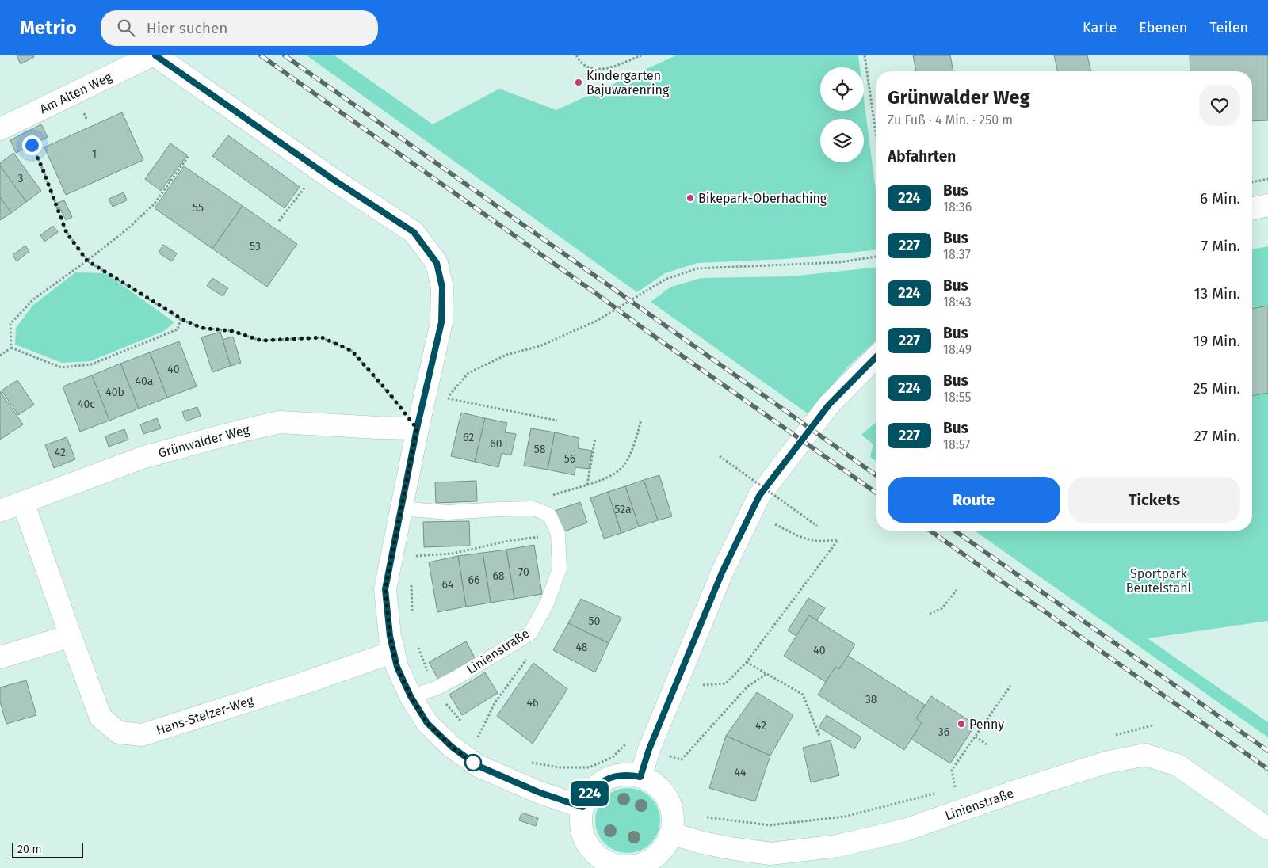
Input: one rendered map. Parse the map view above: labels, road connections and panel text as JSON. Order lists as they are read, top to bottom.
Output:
{
  "streets": {
    "street": [
      "Am Alten Weg",
      "Grünwalder Weg",
      "Linienstraße",
      "Hans-Stelzer-Weg"
    ]
  },
  "crossings": [
    ["Grünwalder Weg", "Hans-Stelzer-Weg"]
  ],
  "parks": ["Sportpark Beutelstahl"],
  "places": ["Kindergarten Bajuwarenring", "Bikepark-Oberhaching", "Penny"],
  "lines": ["bus line 224"],
  "house_numbers": [
    "1",
    "3",
    "55",
    "53",
    "40",
    "40a",
    "40b",
    "40c",
    "62",
    "60",
    "58",
    "42",
    "56",
    "52a",
    "70",
    "68",
    "66",
    "64",
    "50",
    "48",
    "40",
    "38",
    "46",
    "42",
    "36",
    "44"
  ],
  "scale_bar": "20 m",
  "page": {
    "header": "Metrio",
    "search": "Hier suchen",
    "nav": ["Karte", "Ebenen", "Teilen"],
    "on_map": "224",
    "heading": [
      ["Grünwalder Weg", "Zu Fuß · 4 Min. · 250 m"],
      "Abfahrten"
    ],
    "list": [
      {
        "mark": "224",
        "name": "Bus",
        "note": "18:36",
        "value": "6 Min."
      },
      {
        "mark": "227",
        "name": "Bus",
        "note": "18:37",
        "value": "7 Min."
      },
      {
        "mark": "224",
        "name": "Bus",
        "note": "18:43",
        "value": "13 Min."
      },
      {
        "mark": "227",
        "name": "Bus",
        "note": "18:49",
        "value": "19 Min."
      },
      {
        "mark": "224",
        "name": "Bus",
        "note": "18:55",
        "value": "25 Min."
      },
      {
        "mark": "227",
        "name": "Bus",
        "note": "18:57",
        "value": "27 Min."
      }
    ],
    "buttons": ["Route", "Tickets"],
    "scale": "20 m"
  }
}
